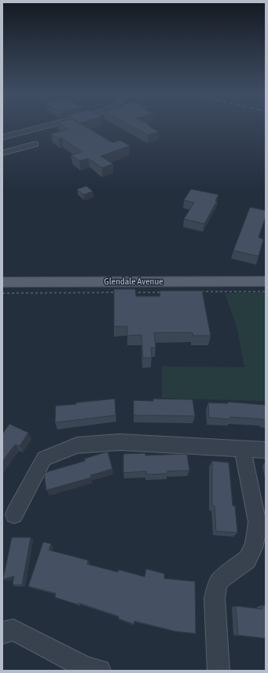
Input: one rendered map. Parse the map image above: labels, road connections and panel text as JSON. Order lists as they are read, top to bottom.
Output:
{
  "streets": {
    "main road": ["Glendale Avenue"]
  }
}
